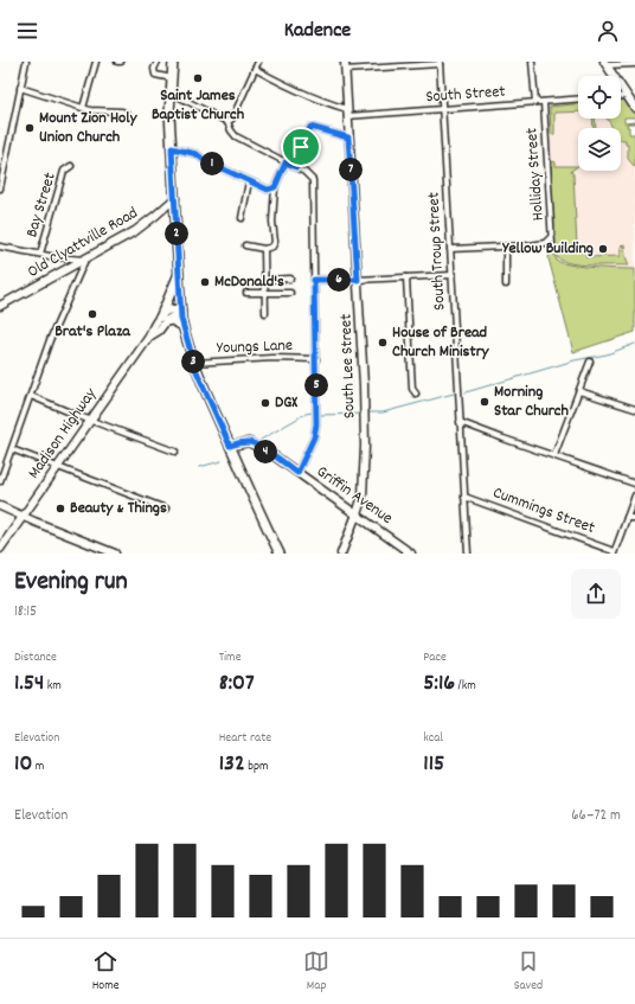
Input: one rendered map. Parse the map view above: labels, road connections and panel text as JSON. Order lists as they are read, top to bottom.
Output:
{
  "streets": {
    "street": [
      "South Street",
      "Holliday Street",
      "Bay Street",
      "Old Clyattville Road",
      "South Troup Street",
      "Youngs Lane",
      "South Lee Street",
      "Madison Highway",
      "Griffin Avenue",
      "Cummings Street"
    ]
  },
  "crossings": [
    ["South Street", "Holliday Street"],
    ["South Street", "South Troup Street"],
    ["South Street", "South Lee Street"],
    ["South Troup Street", "Cummings Street"],
    ["South Lee Street", "Griffin Avenue"]
  ],
  "places": [
    "Saint James Baptist Church",
    "Mount Zion Holy Union Church",
    "Yellow Building",
    "McDonald's",
    "Brat's Plaza",
    "House of Bread Church Ministry",
    "Morning Star Church",
    "DGX",
    "Beauty & Things"
  ],
  "page": {
    "header": "Kadence",
    "pins": [
      "1",
      "7",
      "2",
      "6",
      "3",
      "5",
      "4"
    ],
    "heading": ["Evening run", "18:15"],
    "stats": [
      ["Distance", "1.54 km"],
      ["Time", "8:07"],
      ["Pace", "5:16 /km"],
      ["Elevation", "10 m"],
      ["Heart rate", "132 bpm"],
      ["kcal", "115"]
    ],
    "chart": ["Elevation", "66–72 m"],
    "tabs": ["Home", "Map", "Saved"]
  }
}
